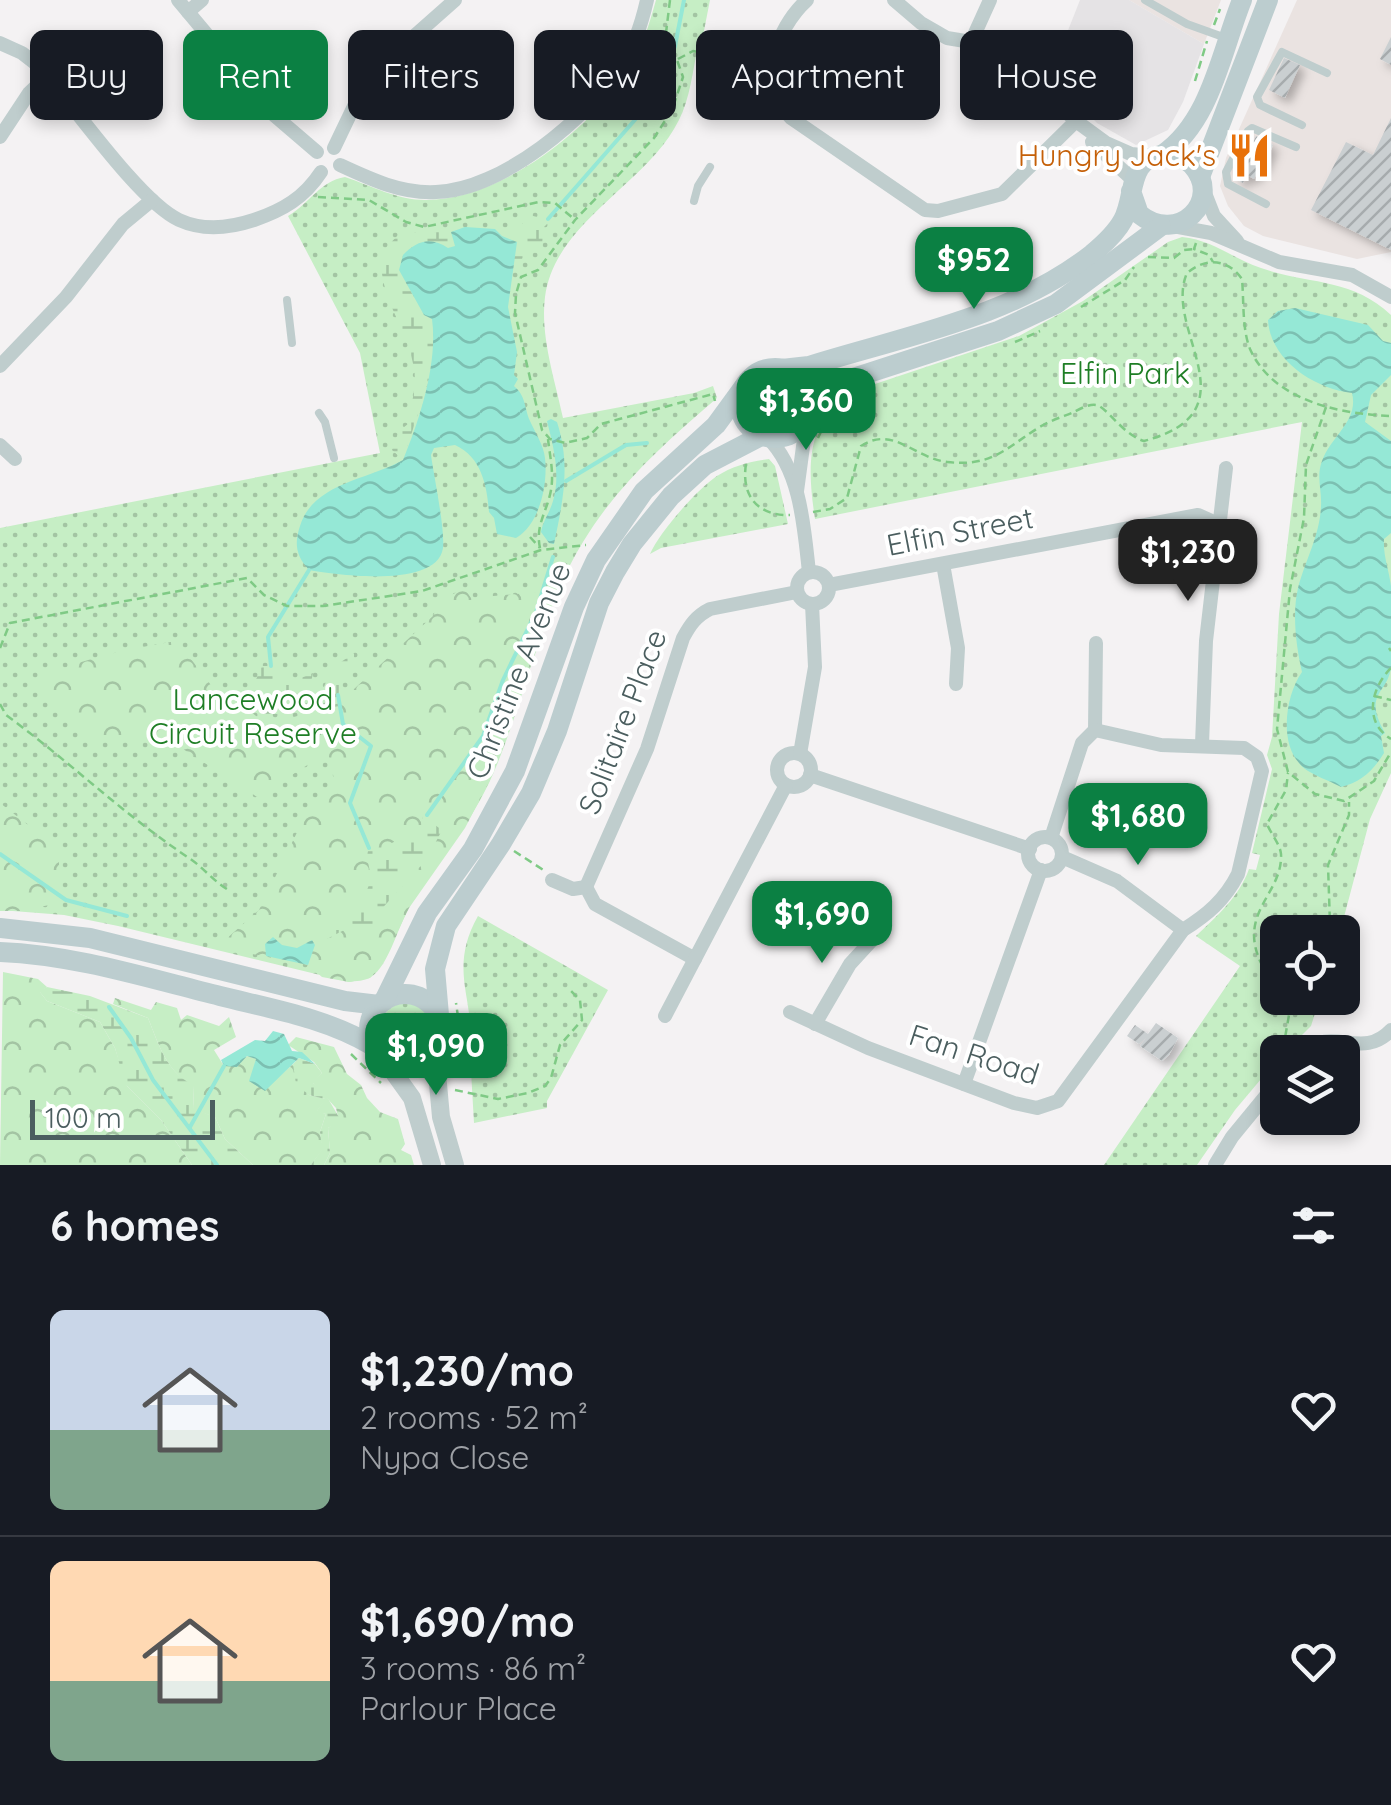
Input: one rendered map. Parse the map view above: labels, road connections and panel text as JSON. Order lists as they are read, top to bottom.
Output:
{
  "streets": {
    "main road": ["Christine Avenue"],
    "street": ["Elfin Street", "Solitaire Place", "Fan Road"]
  },
  "crossings": [
    ["Elfin Street", "Solitaire Place"]
  ],
  "parks": ["Elfin Park", "Lancewood Circuit Reserve"],
  "places": {
    "restaurant": ["Hungry Jack's"]
  },
  "scale_bar": "100 m",
  "page": {
    "chip": [
      "Buy",
      "Rent",
      "Filters",
      "New",
      "Apartment",
      "House"
    ],
    "price": [
      "$952",
      "$1,360",
      "$1,230",
      "$1,680",
      "$1,690",
      "$1,090"
    ],
    "scale": "100 m",
    "heading": "6 homes",
    "list": [
      {
        "name": "$1,230/mo",
        "note": "2 rooms · 52 m² · Nypa Close"
      },
      {
        "name": "$1,690/mo",
        "note": "3 rooms · 86 m² · Parlour Place"
      }
    ]
  }
}
